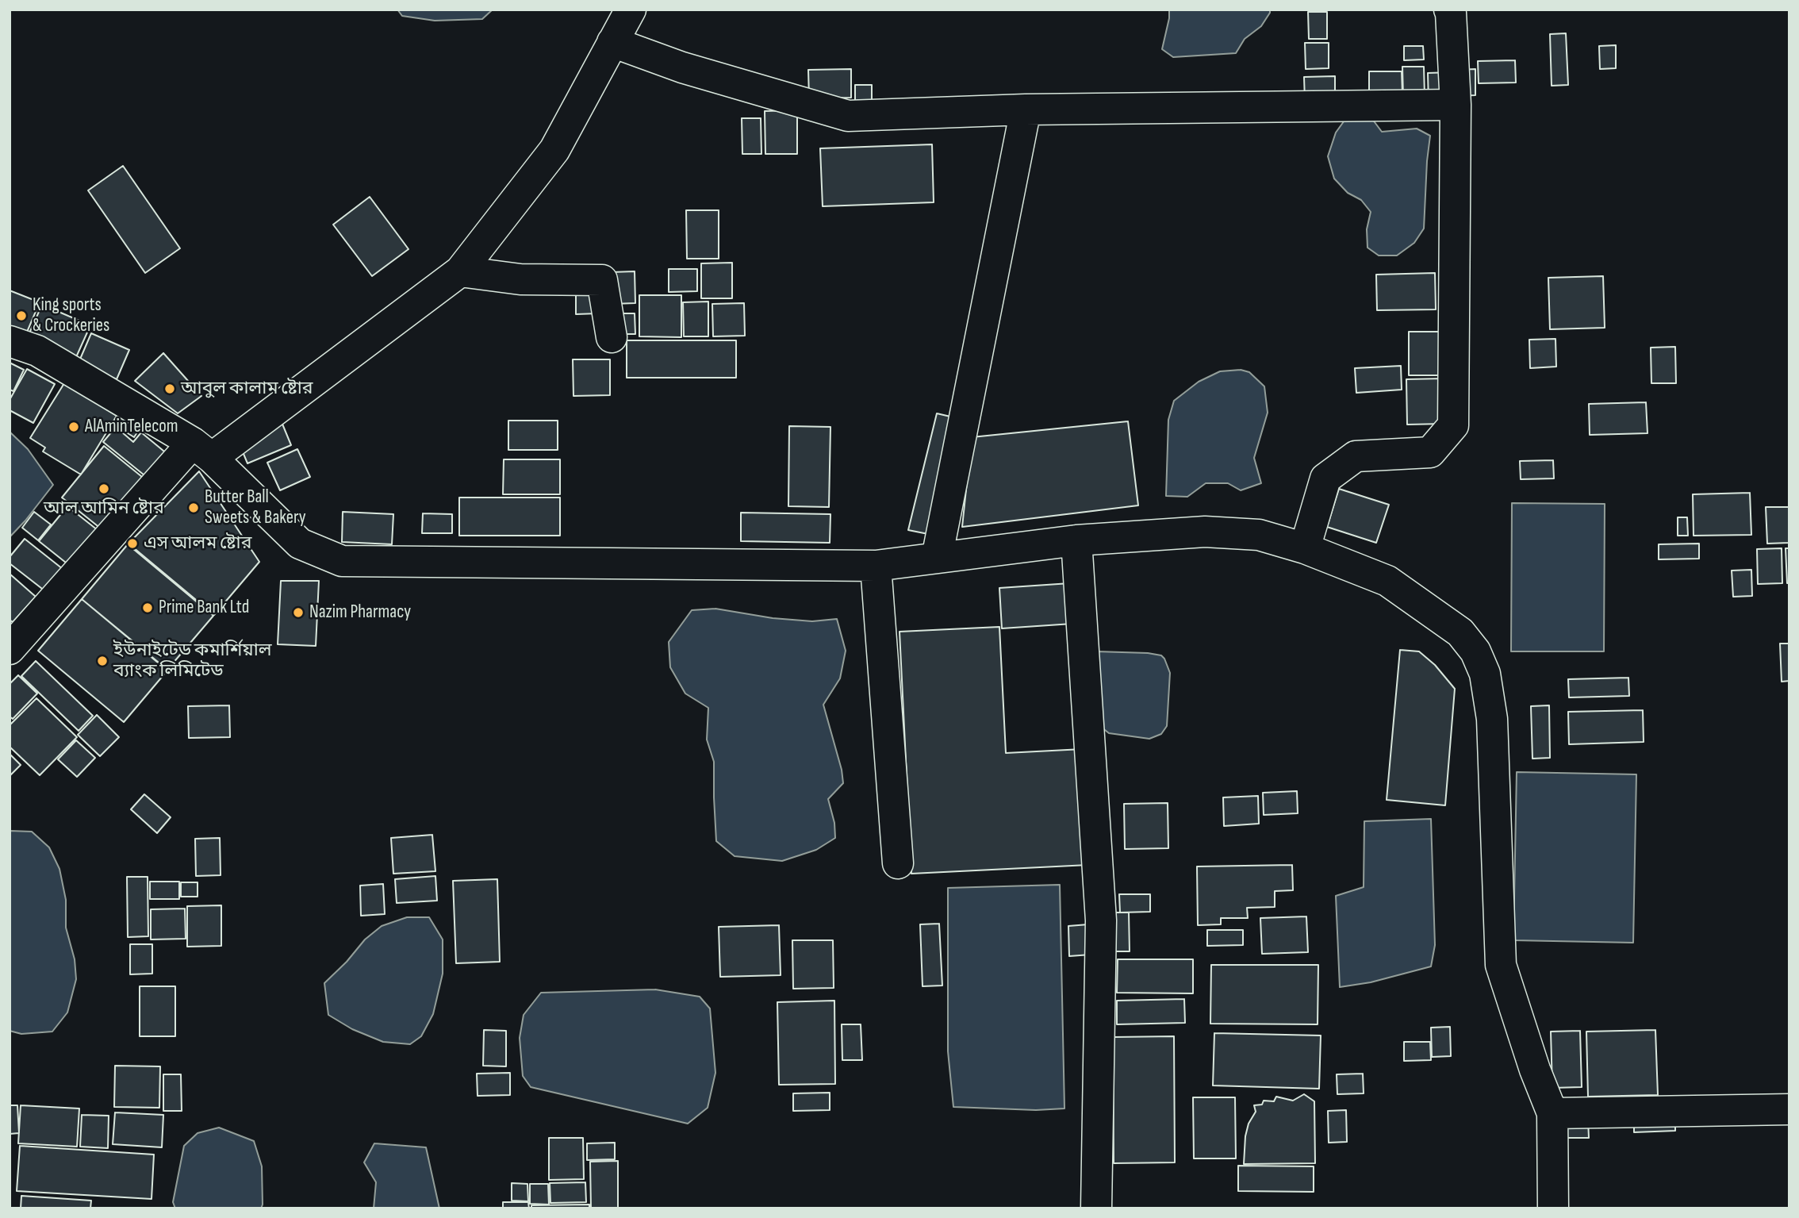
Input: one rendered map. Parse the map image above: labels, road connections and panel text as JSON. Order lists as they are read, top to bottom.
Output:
{
  "places": [
    "King sports & Crockeries",
    "আবুল কালাম ষ্টোর",
    "AlAminTelecom",
    "আল আমিন ষ্টোর",
    "Butter Ball Sweets & Bakery",
    "এস আলম ষ্টোর",
    "Prime Bank Ltd",
    "Nazim Pharmacy",
    "ইউনাইটেড কমার্শিয়াল ব্যাংক লিমিটেড"
  ]
}
